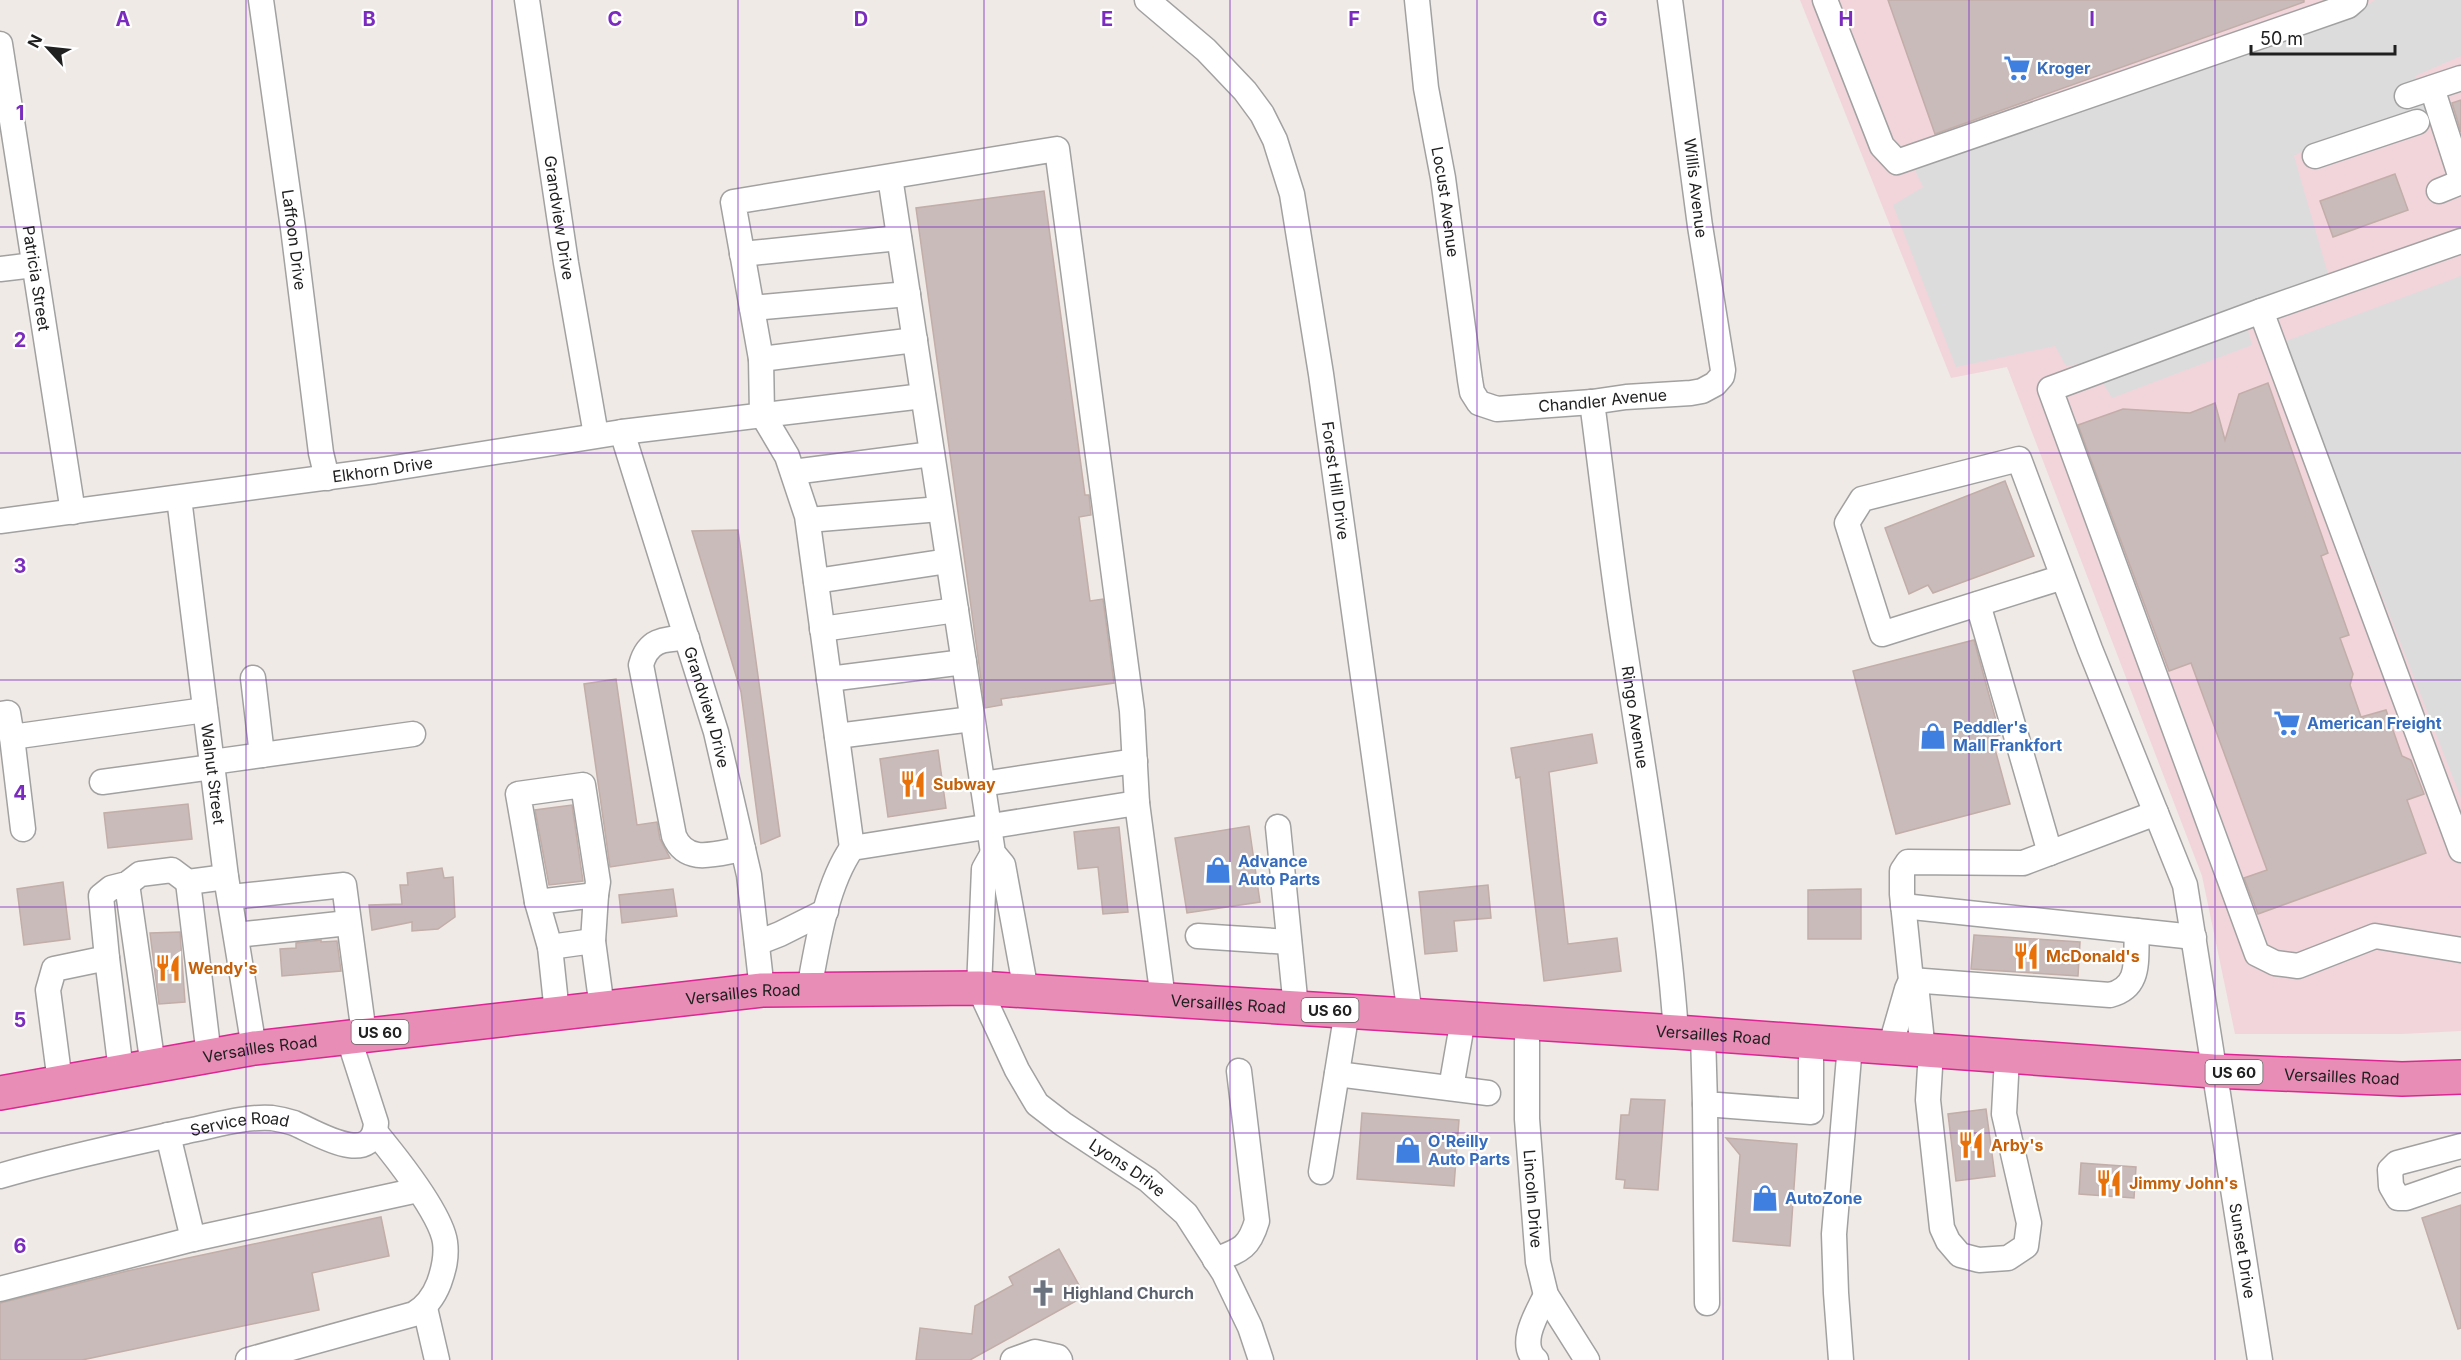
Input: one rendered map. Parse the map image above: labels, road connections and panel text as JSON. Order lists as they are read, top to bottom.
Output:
{
  "streets": {
    "highway": ["Versailles Road", "US 60"],
    "street": [
      "Willis Avenue",
      "Locust Avenue",
      "Grandview Drive",
      "Laffoon Drive",
      "Patricia Street",
      "Chandler Avenue",
      "Elkhorn Drive",
      "Forest Hill Drive",
      "Ringo Avenue",
      "Walnut Street",
      "Service Road",
      "Lyons Drive",
      "Lincoln Drive",
      "Sunset Drive"
    ]
  },
  "crossings": [
    ["Willis Avenue", "Chandler Avenue"],
    ["Locust Avenue", "Chandler Avenue"],
    ["Grandview Drive", "Elkhorn Drive"],
    ["Grandview Drive", "Versailles Road"],
    ["Laffoon Drive", "Elkhorn Drive"],
    ["Patricia Street", "Elkhorn Drive"],
    ["Chandler Avenue", "Ringo Avenue"],
    ["Elkhorn Drive", "Walnut Street"],
    ["Forest Hill Drive", "Versailles Road"],
    ["Ringo Avenue", "Versailles Road"],
    ["Walnut Street", "Versailles Road"],
    ["Versailles Road", "Lyons Drive"],
    ["Versailles Road", "Lincoln Drive"],
    ["Versailles Road", "Sunset Drive"]
  ],
  "places": {
    "supermarket": ["Kroger", "American Freight"],
    "shop": [
      "Peddler's Mall Frankfort",
      "Advance Auto Parts",
      "O'Reilly Auto Parts",
      "AutoZone"
    ],
    "restaurant": [
      "Subway",
      "McDonald's",
      "Wendy's",
      "Arby's",
      "Jimmy John's"
    ],
    "church": ["Highland Church"]
  },
  "scale_bar": "50 m",
  "north": "top left",
  "grid": {
    "columns": [
      "A",
      "B",
      "C",
      "D",
      "E",
      "F",
      "G",
      "H",
      "I"
    ],
    "rows": [
      "1",
      "2",
      "3",
      "4",
      "5",
      "6"
    ]
  }
}
